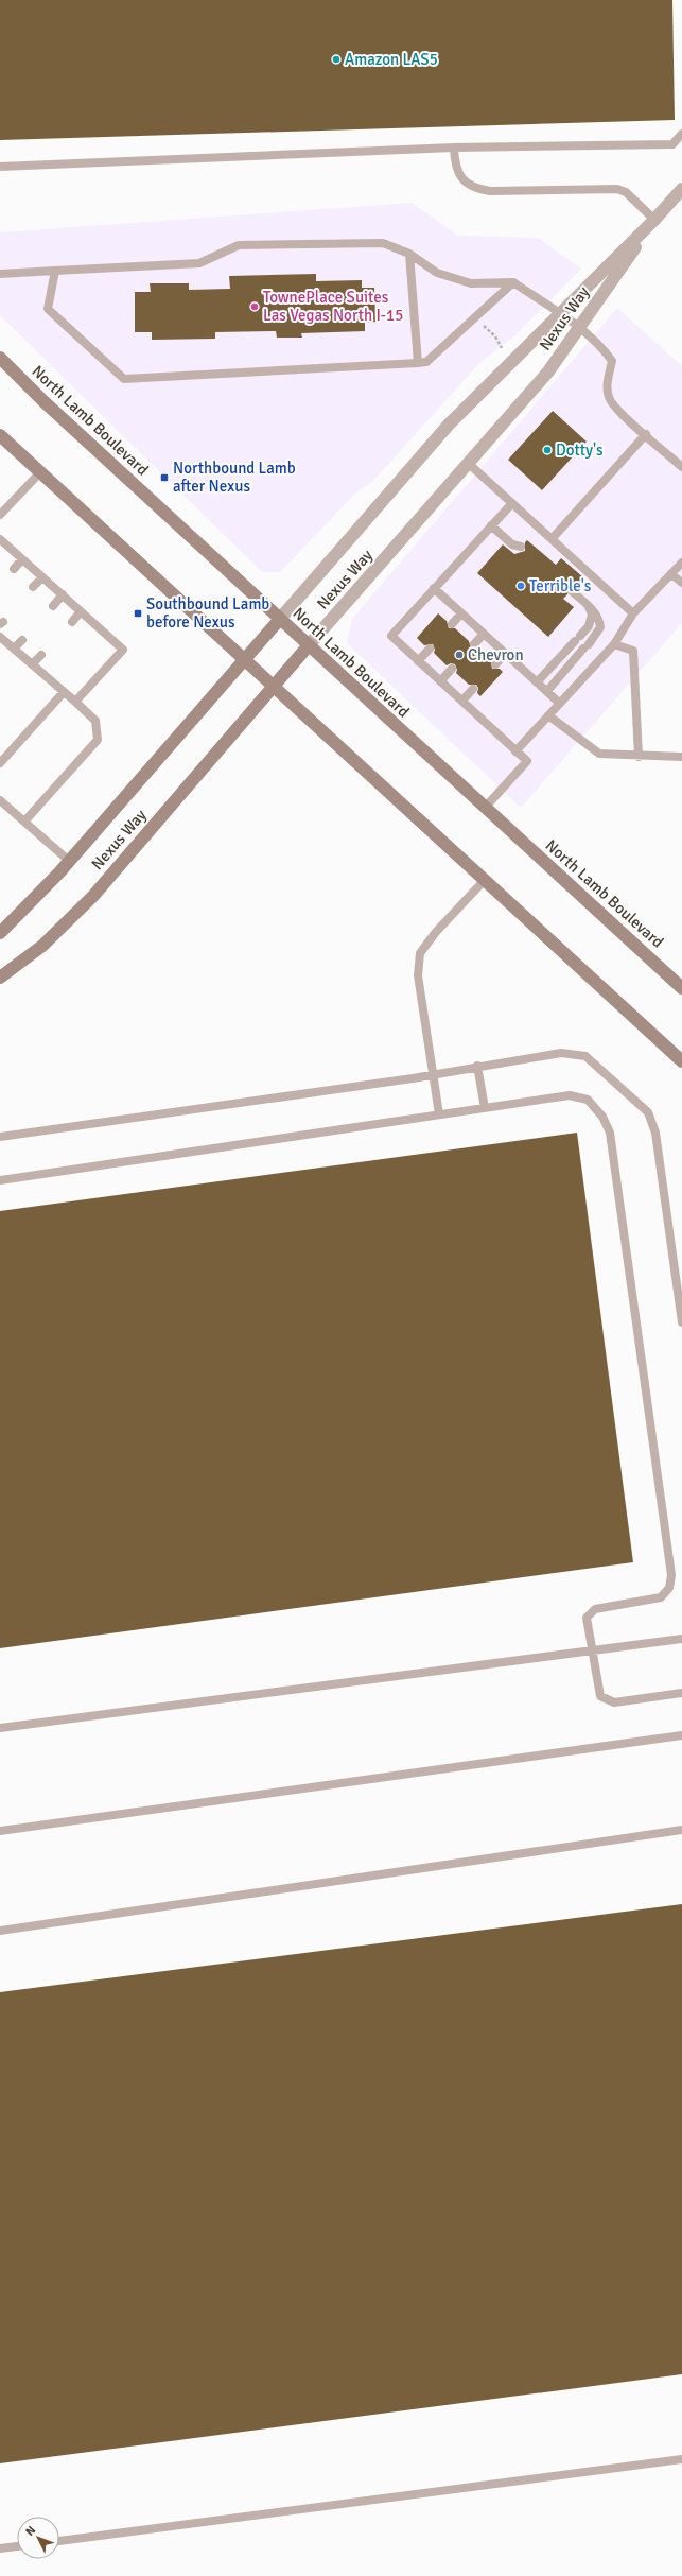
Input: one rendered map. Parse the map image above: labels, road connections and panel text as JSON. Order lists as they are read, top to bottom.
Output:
{
  "streets": {
    "main road": ["Nexus Way", "North Lamb Boulevard"]
  },
  "crossings": [
    ["Nexus Way", "North Lamb Boulevard"]
  ],
  "places": {
    "other": [
      "Amazon LAS5",
      "TownePlace Suites Las Vegas North I-15",
      "Dotty's",
      "Terrible's",
      "Chevron"
    ],
    "transit": ["Northbound Lamb after Nexus", "Southbound Lamb before Nexus"]
  },
  "north": "top left"
}
